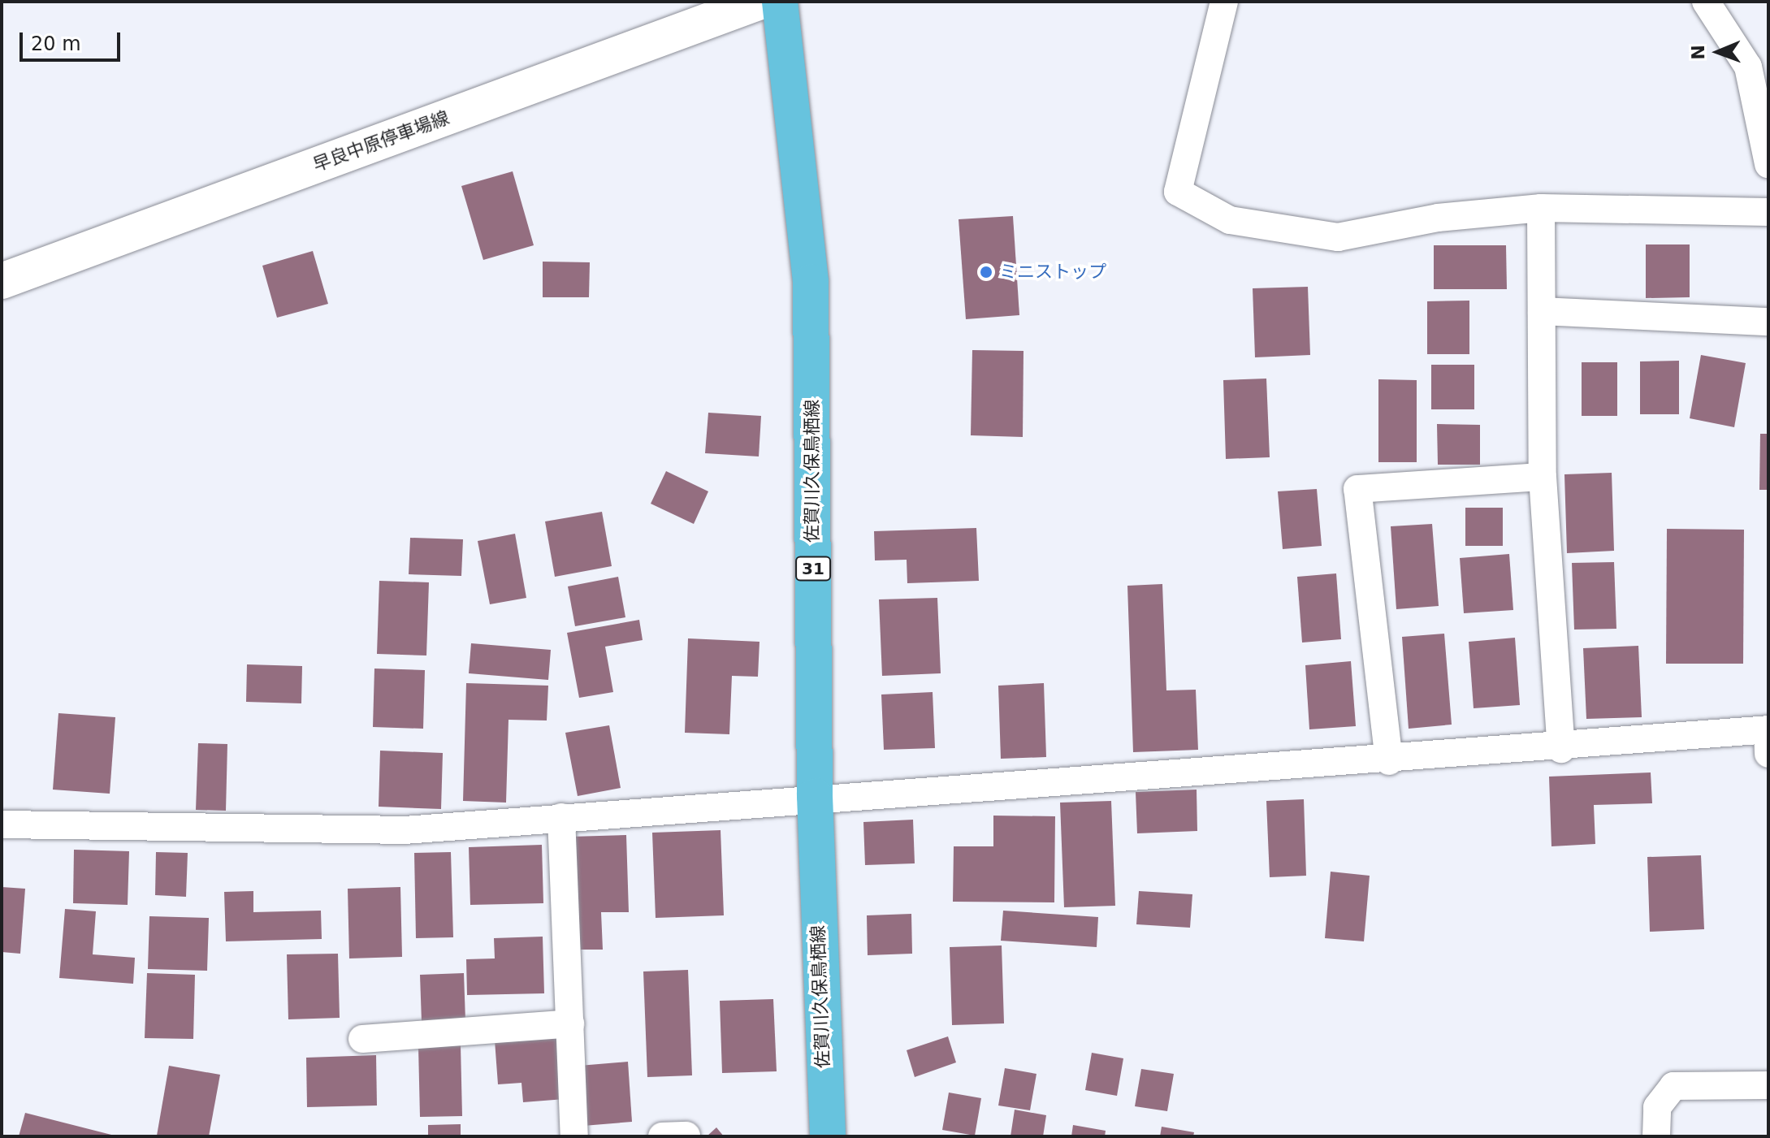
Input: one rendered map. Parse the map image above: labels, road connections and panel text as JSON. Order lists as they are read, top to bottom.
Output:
{
  "streets": {
    "main road": ["早良中原停車場線", "佐賀川久保鳥栖線", "31"]
  },
  "places": ["ミニストップ"],
  "scale_bar": "20 m",
  "north": "left"
}
